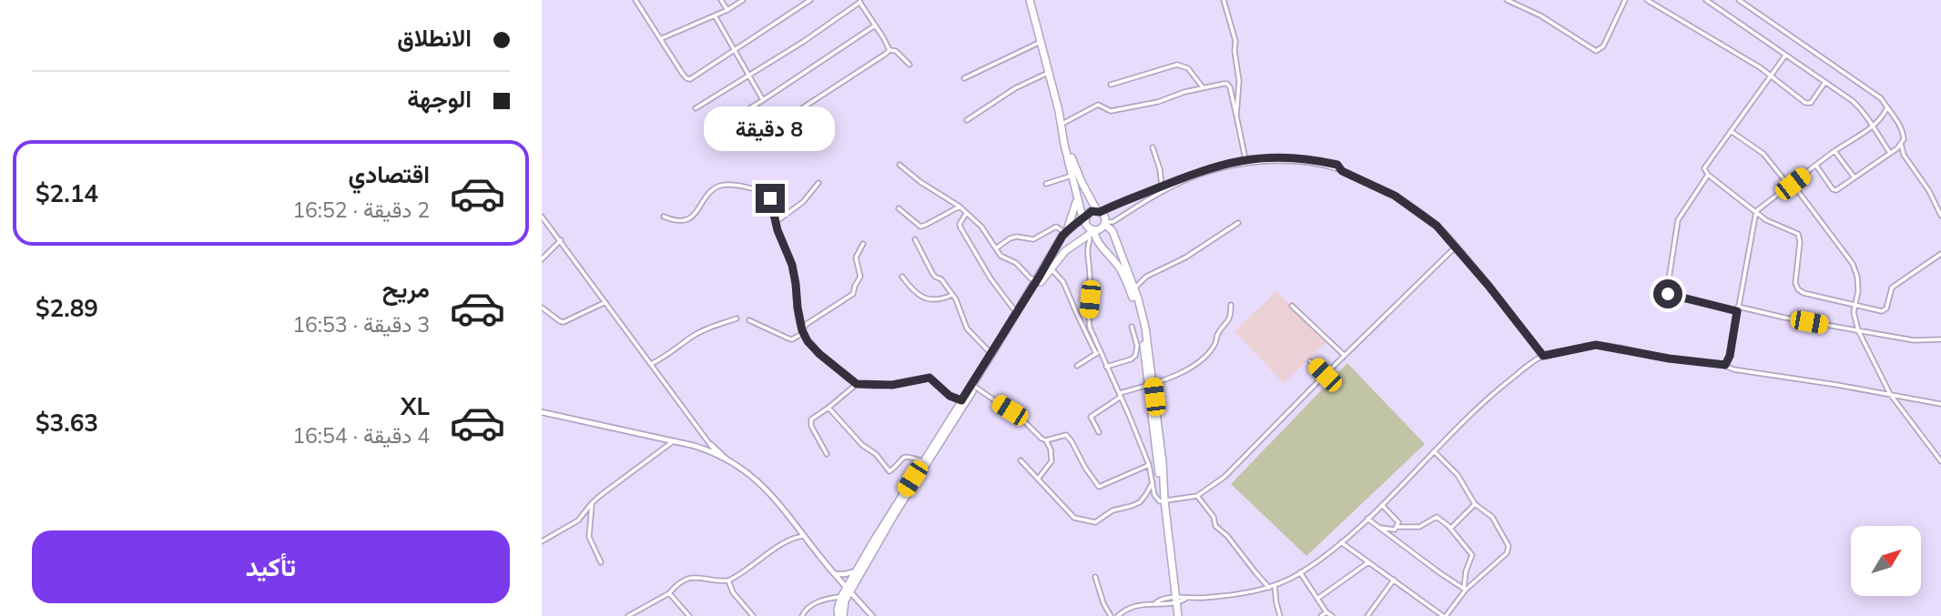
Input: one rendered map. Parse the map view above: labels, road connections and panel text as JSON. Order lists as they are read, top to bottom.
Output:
{
  "north": "top right",
  "page": {
    "banner": ["الانطلاق", "الوجهة"],
    "bubble": "8 دقيقة",
    "list": [
      {
        "name": "اقتصادي",
        "note": "2 دقيقة · 16:52",
        "value": "$2.14"
      },
      {
        "name": "مريح",
        "note": "3 دقيقة · 16:53",
        "value": "$2.89"
      },
      {
        "name": "XL",
        "note": "4 دقيقة · 16:54",
        "value": "$3.63"
      }
    ],
    "buttons": "تأكيد"
  }
}
